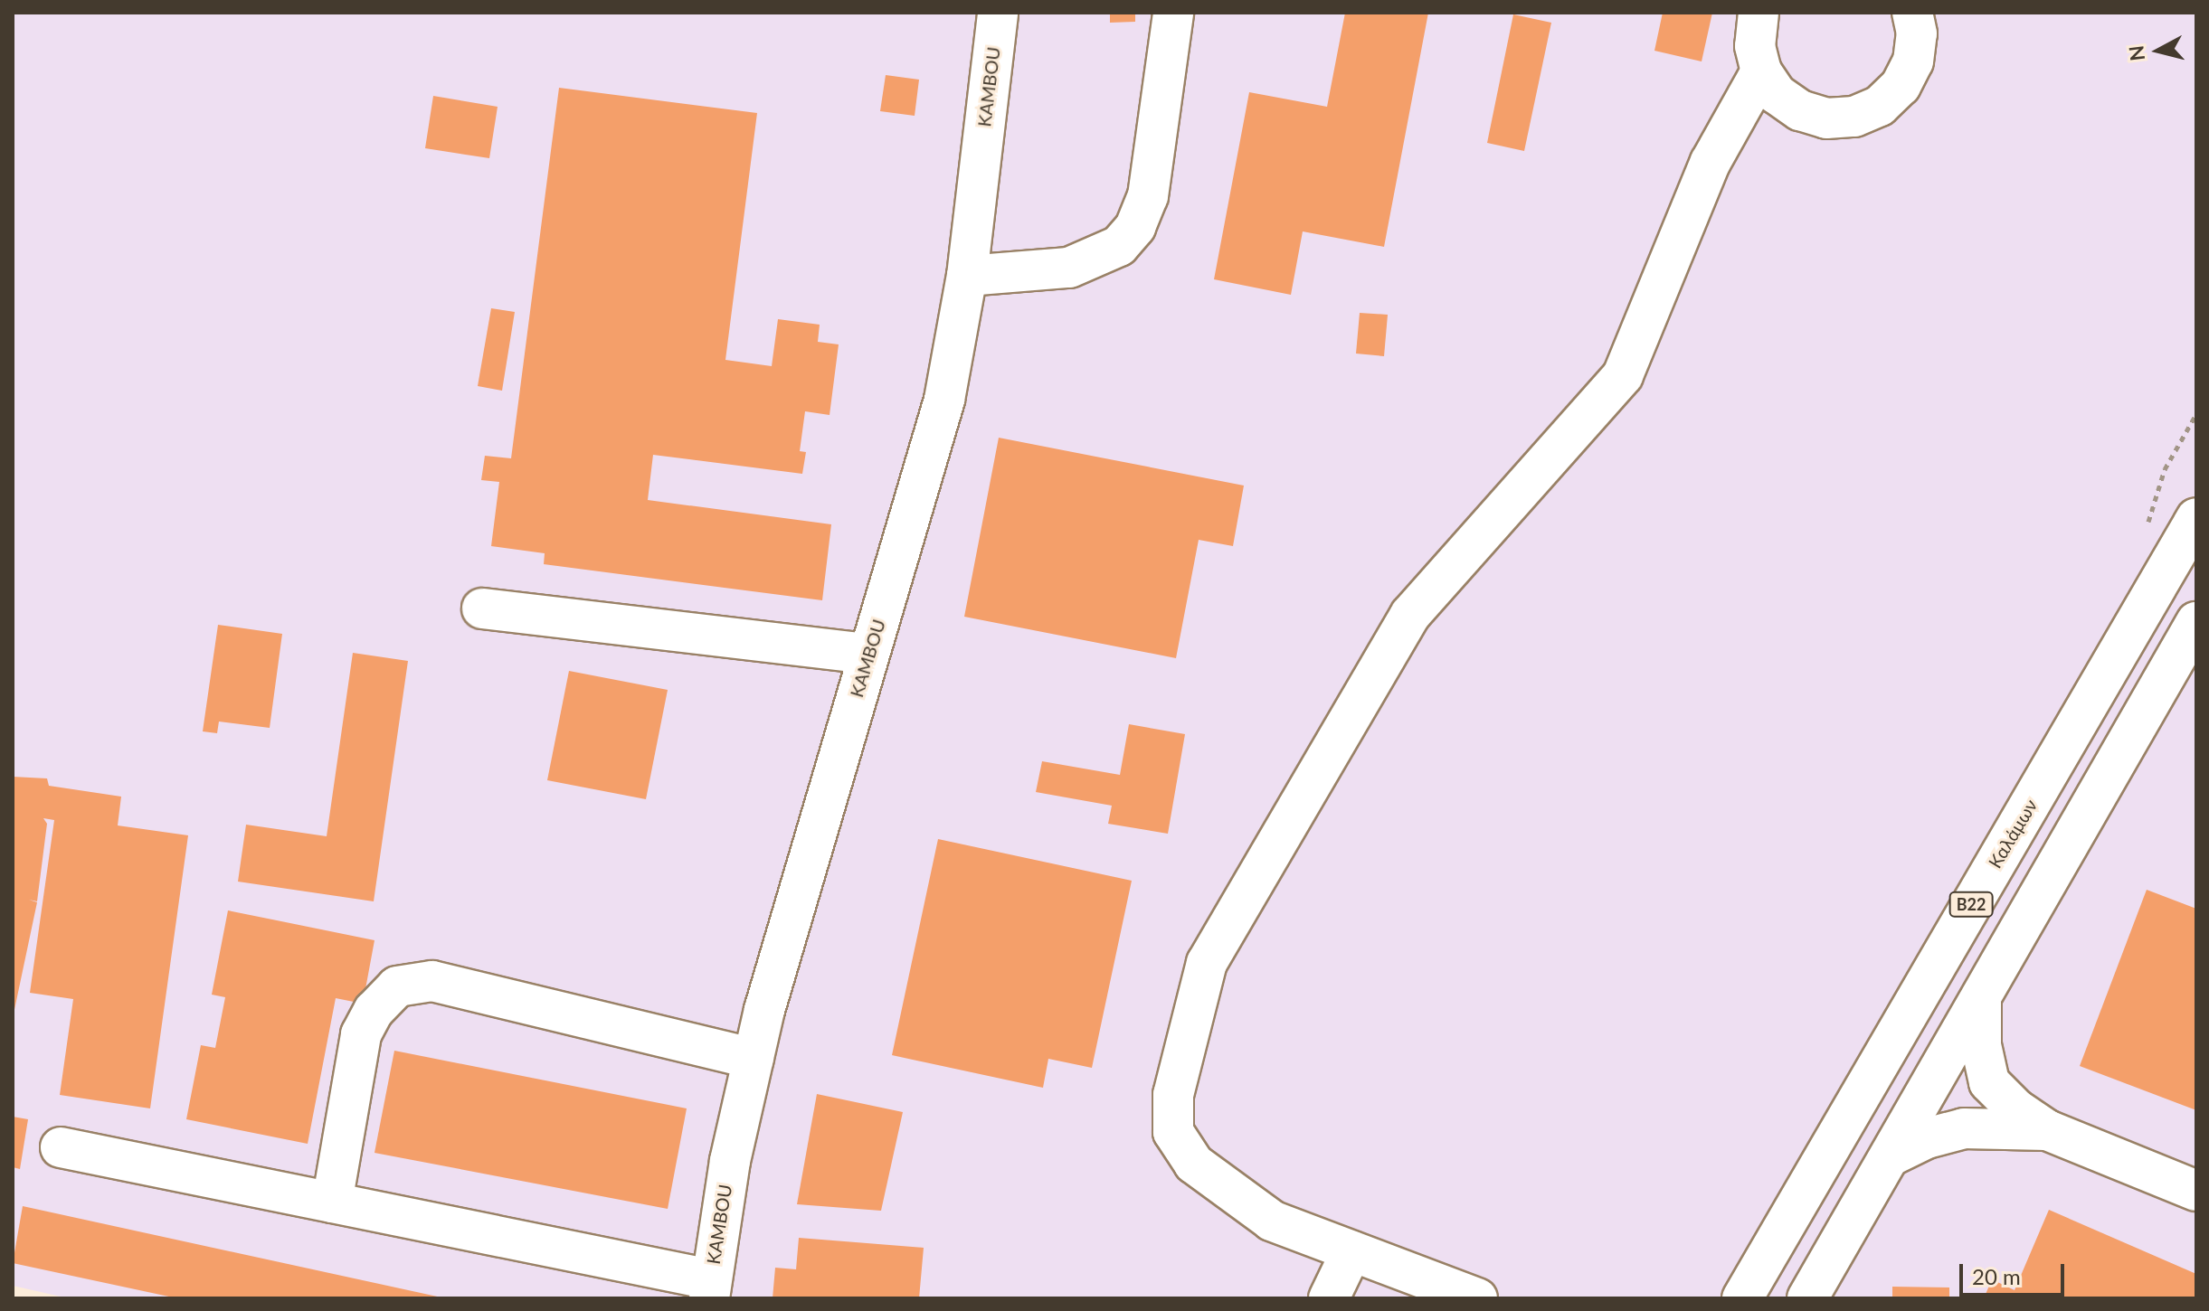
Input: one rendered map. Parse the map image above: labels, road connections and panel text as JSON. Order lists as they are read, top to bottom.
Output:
{
  "streets": {
    "street": ["KAMBOU", "Καλάμων", "B22"]
  },
  "scale_bar": "20 m",
  "north": "left"
}
